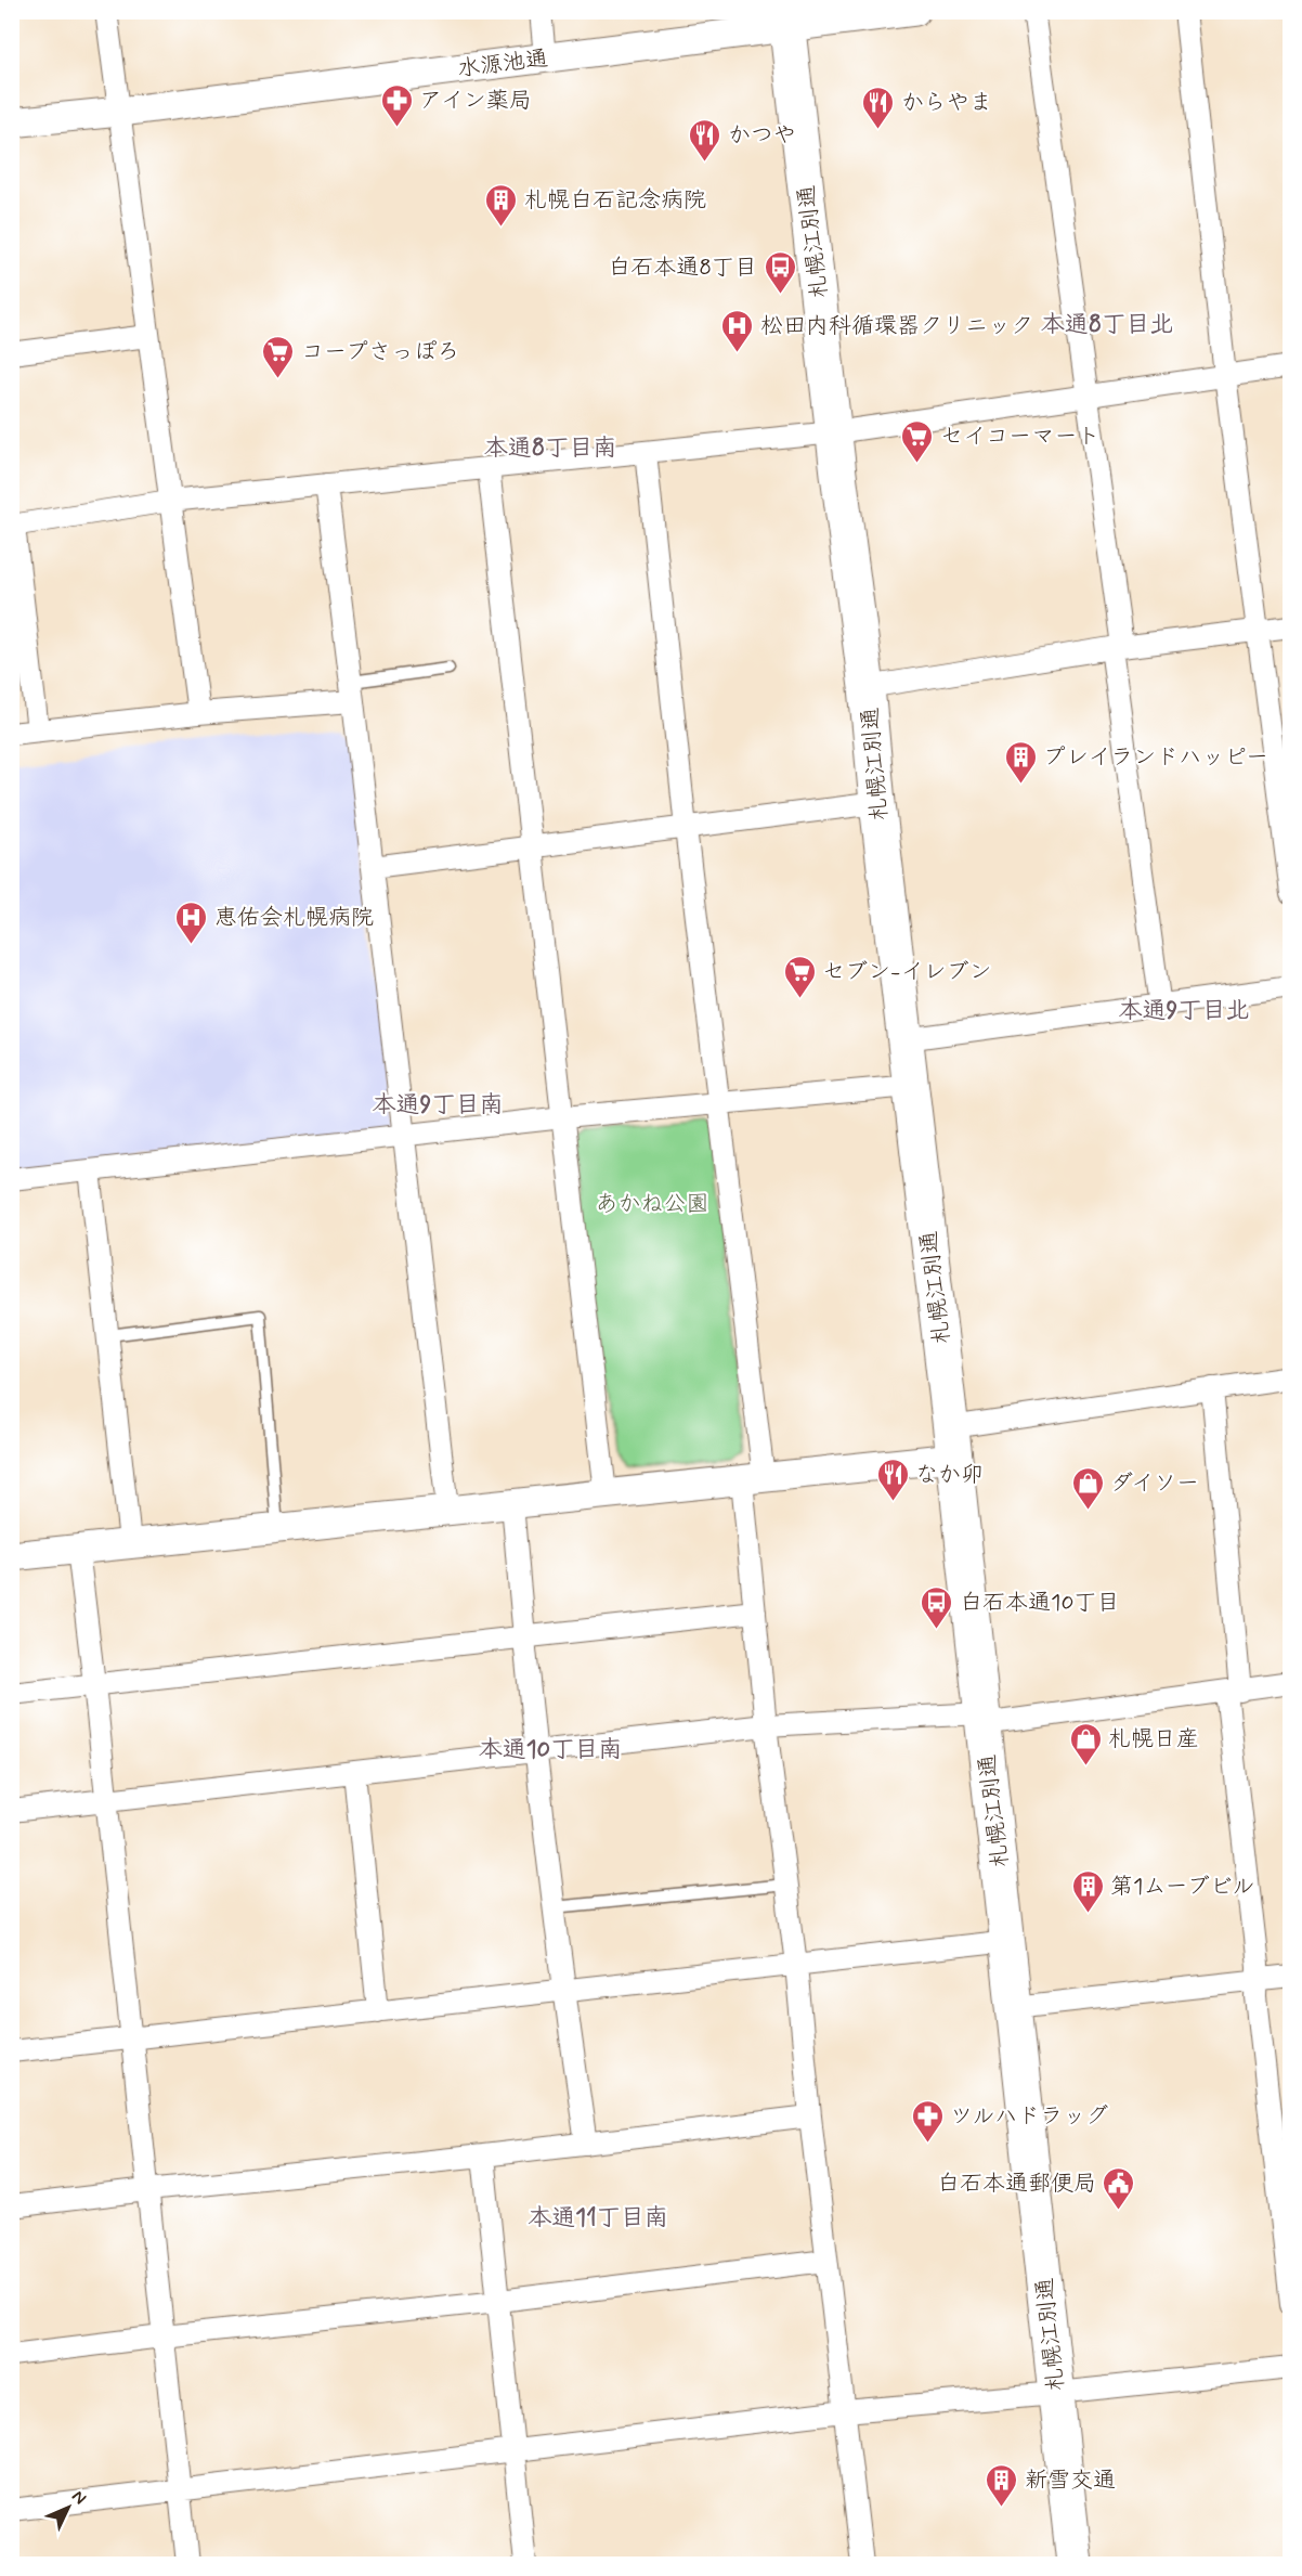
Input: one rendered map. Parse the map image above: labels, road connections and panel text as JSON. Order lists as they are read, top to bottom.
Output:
{
  "streets": {
    "highway": ["札幌江別通"],
    "street": ["水源池通"]
  },
  "crossings": [
    ["水源池通", "札幌江別通"]
  ],
  "districts": [
    "本通8丁目北",
    "本通8丁目南",
    "本通9丁目北",
    "本通9丁目南",
    "本通10丁目南",
    "本通11丁目南"
  ],
  "parks": ["あかね公園"],
  "places": {
    "pharmacy": ["アイン薬局", "ツルハドラッグ"],
    "restaurant": ["からやま", "かつや", "なか卯"],
    "building": [
      "札幌白石記念病院",
      "プレイランドハッピー",
      "第1ムーブビル",
      "新雪交通"
    ],
    "bus stop": ["白石本通8丁目", "白石本通10丁目"],
    "hospital": ["松田内科循環器クリニック", "恵佑会札幌病院"],
    "supermarket": ["コープさっぽろ", "セイコーマート", "セブン-イレブン"],
    "shop": ["ダイソー", "札幌日産"],
    "public building": ["白石本通郵便局"]
  },
  "north": "top right"
}
